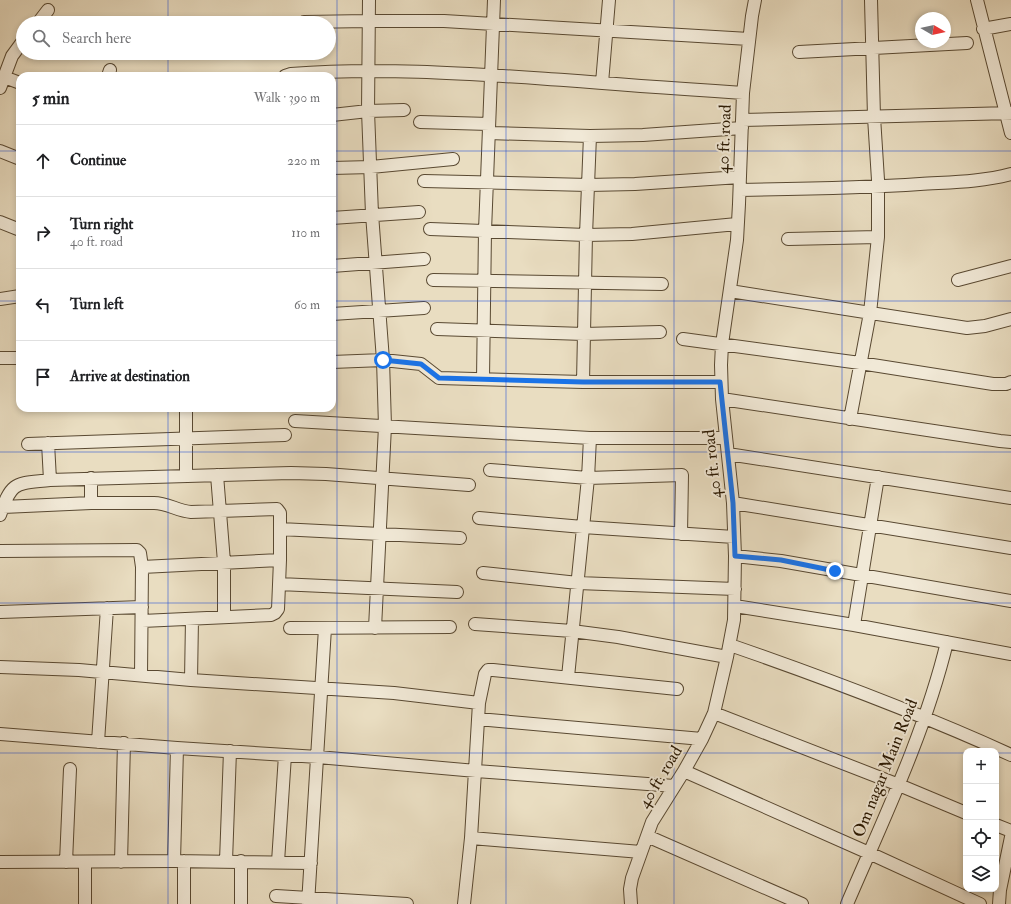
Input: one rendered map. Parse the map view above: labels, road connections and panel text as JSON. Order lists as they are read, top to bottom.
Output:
{
  "streets": {
    "street": ["40 ft. road", "Om nagar Main Road"]
  },
  "north": "right",
  "page": {
    "search": "Search here",
    "heading": ["5 min", "Walk · 390 m"],
    "list": [
      ["Continue", "220 m"],
      ["Turn right", "40 ft. road", "110 m"],
      ["Turn left", "60 m"],
      "Arrive at destination"
    ],
    "map_buttons": ["+", "−"]
  }
}
